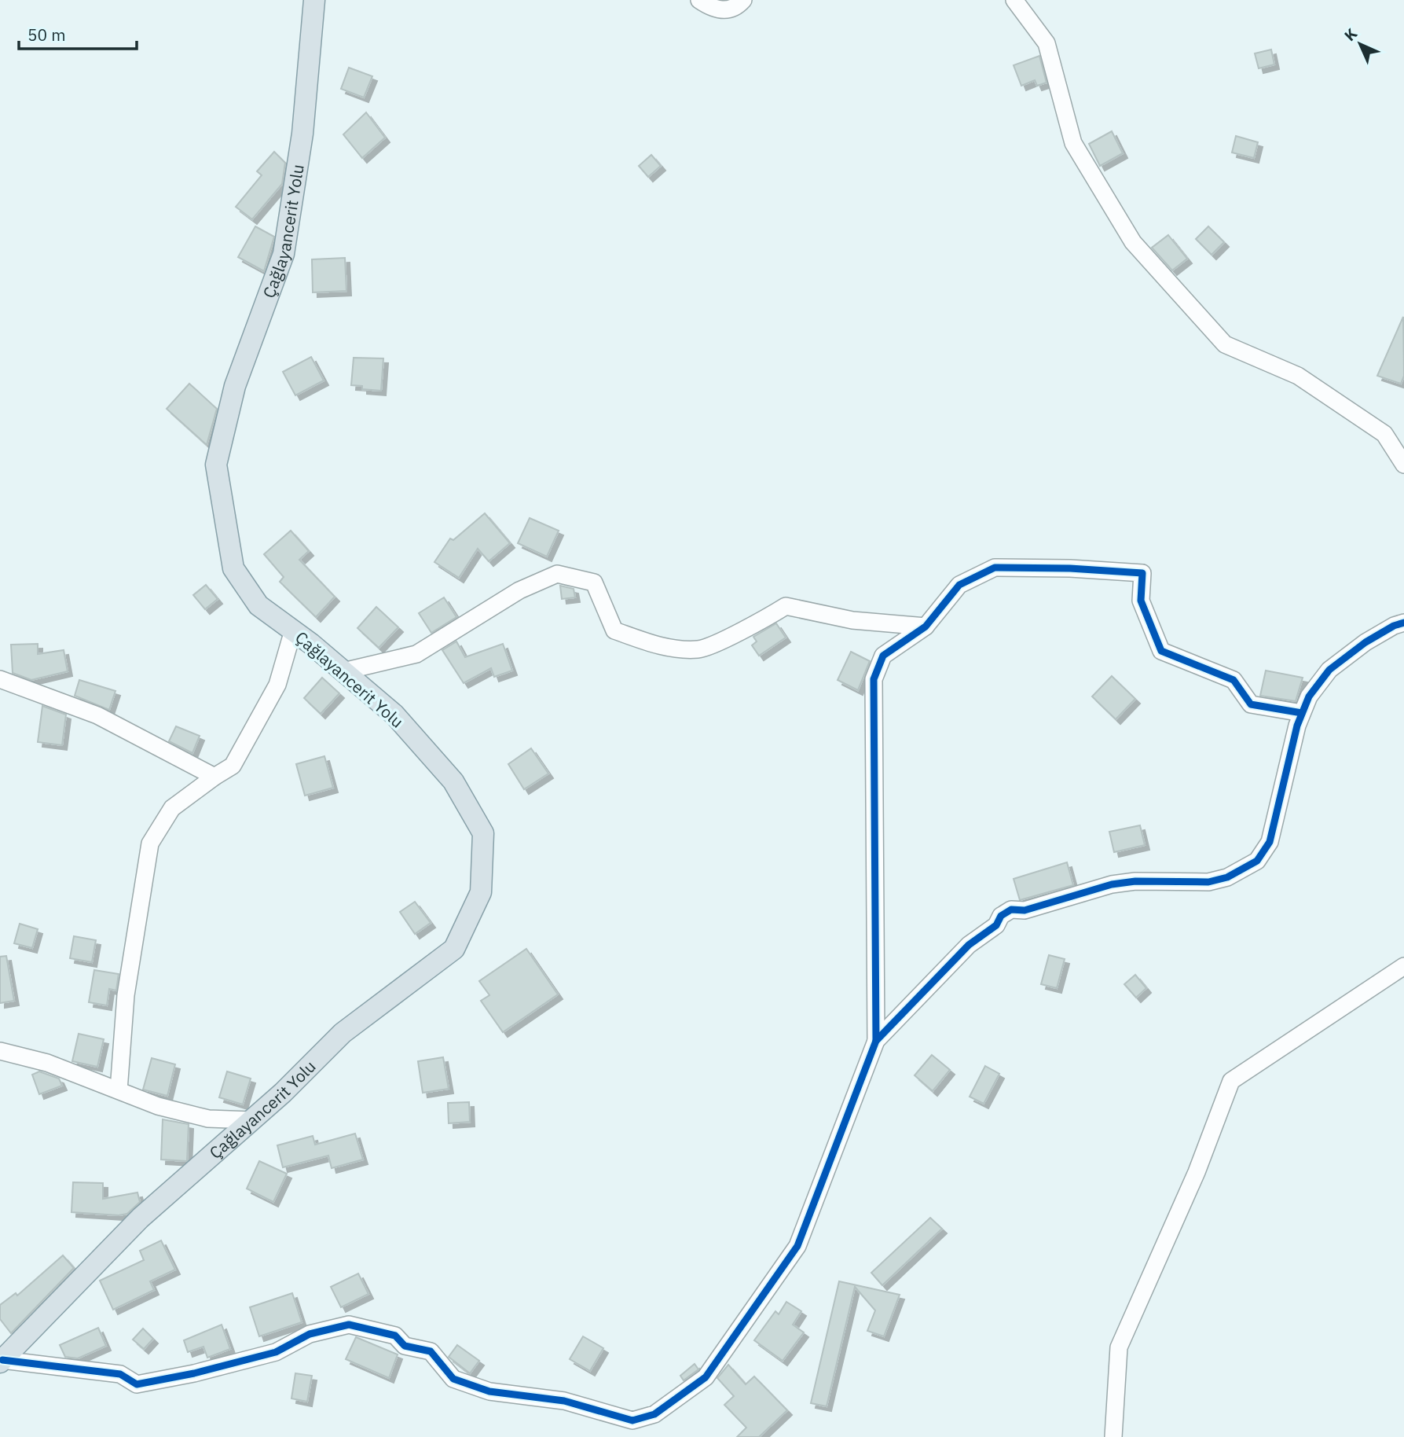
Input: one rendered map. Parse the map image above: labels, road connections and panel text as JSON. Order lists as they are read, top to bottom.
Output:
{
  "streets": {
    "main road": ["Çağlayancerit Yolu"]
  },
  "scale_bar": "50 m",
  "north": "top left"
}
